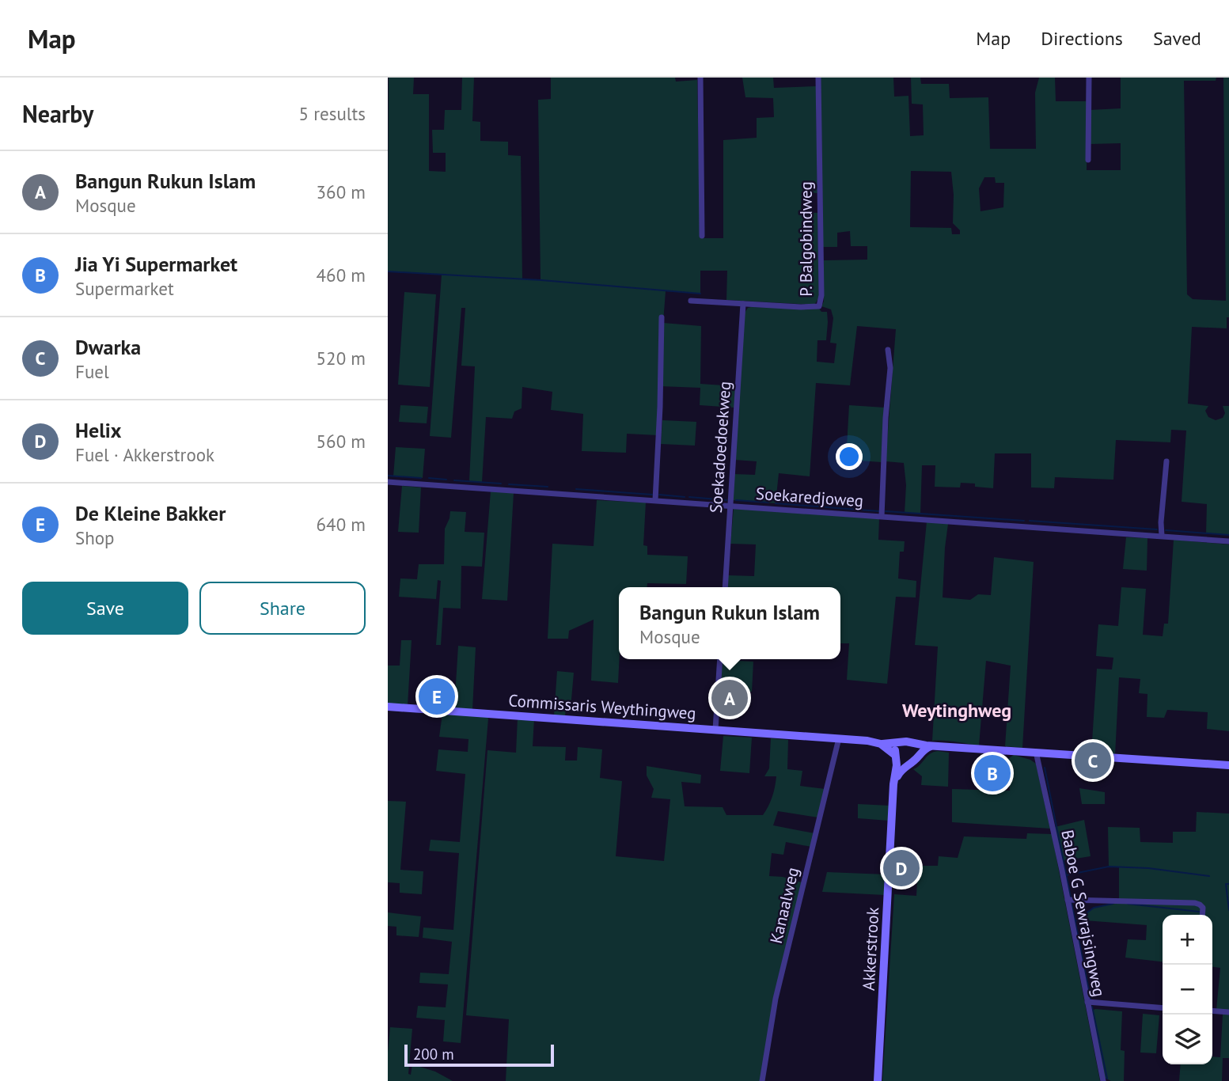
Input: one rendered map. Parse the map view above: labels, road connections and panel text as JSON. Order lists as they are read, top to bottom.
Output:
{
  "streets": {
    "main road": ["Commissaris Weythingweg", "Akkerstrook"],
    "street": [
      "P. Balgobindweg",
      "Soekadoedoekweg",
      "Soekaredjoweg",
      "Kanaalweg",
      "Baboe G Sewrajsingweg"
    ]
  },
  "crossings": [
    ["P. Balgobindweg", "Soekadoedoekweg"],
    ["Soekadoedoekweg", "Soekaredjoweg"],
    ["Commissaris Weythingweg", "Kanaalweg"],
    ["Commissaris Weythingweg", "Akkerstrook"]
  ],
  "districts": ["Weytinghweg"],
  "scale_bar": "200 m",
  "page": {
    "header": "Map",
    "nav": ["Map", "Directions", "Saved"],
    "heading": ["Nearby", "5 results"],
    "list": [
      {
        "mark": "A",
        "name": "Bangun Rukun Islam",
        "note": "Mosque",
        "value": "360 m"
      },
      {
        "mark": "B",
        "name": "Jia Yi Supermarket",
        "note": "Supermarket",
        "value": "460 m"
      },
      {
        "mark": "C",
        "name": "Dwarka",
        "note": "Fuel",
        "value": "520 m"
      },
      {
        "mark": "D",
        "name": "Helix",
        "note": "Fuel · Akkerstrook",
        "value": "560 m"
      },
      {
        "mark": "E",
        "name": "De Kleine Bakker",
        "note": "Shop",
        "value": "640 m"
      }
    ],
    "buttons": ["Save", "Share"],
    "popup": ["Bangun Rukun Islam", "Mosque"],
    "pins": [
      "E",
      "A",
      "C",
      "B",
      "D"
    ],
    "map_buttons": ["+", "−"],
    "scale": "200 m"
  }
}
